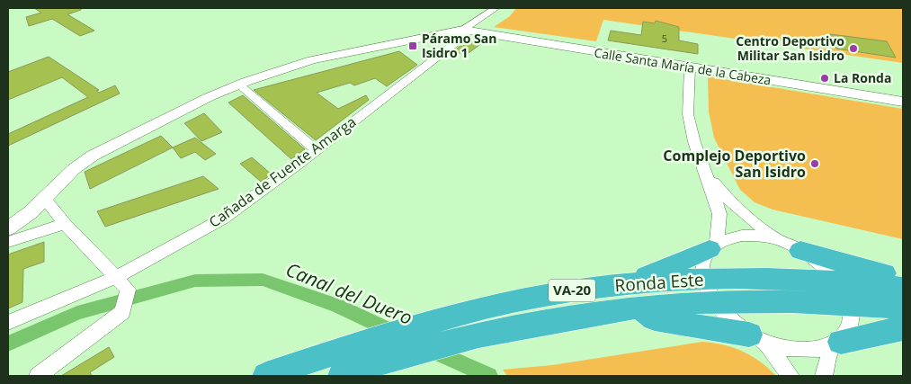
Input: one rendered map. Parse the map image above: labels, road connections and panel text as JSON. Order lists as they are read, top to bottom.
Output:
{
  "streets": {
    "highway": ["Ronda Este", "VA-20"],
    "street": ["Calle Santa María de la Cabeza", "Cañada de Fuente Amarga"]
  },
  "crossings": [
    ["Calle Santa María de la Cabeza", "Cañada de Fuente Amarga"]
  ],
  "water": ["Canal del Duero"],
  "places": {
    "transit": ["Páramo San Isidro 1"],
    "other": ["Centro Deportivo Militar San Isidro", "La Ronda", "Complejo Deportivo San Isidro"]
  },
  "house_numbers": ["5"]
}
